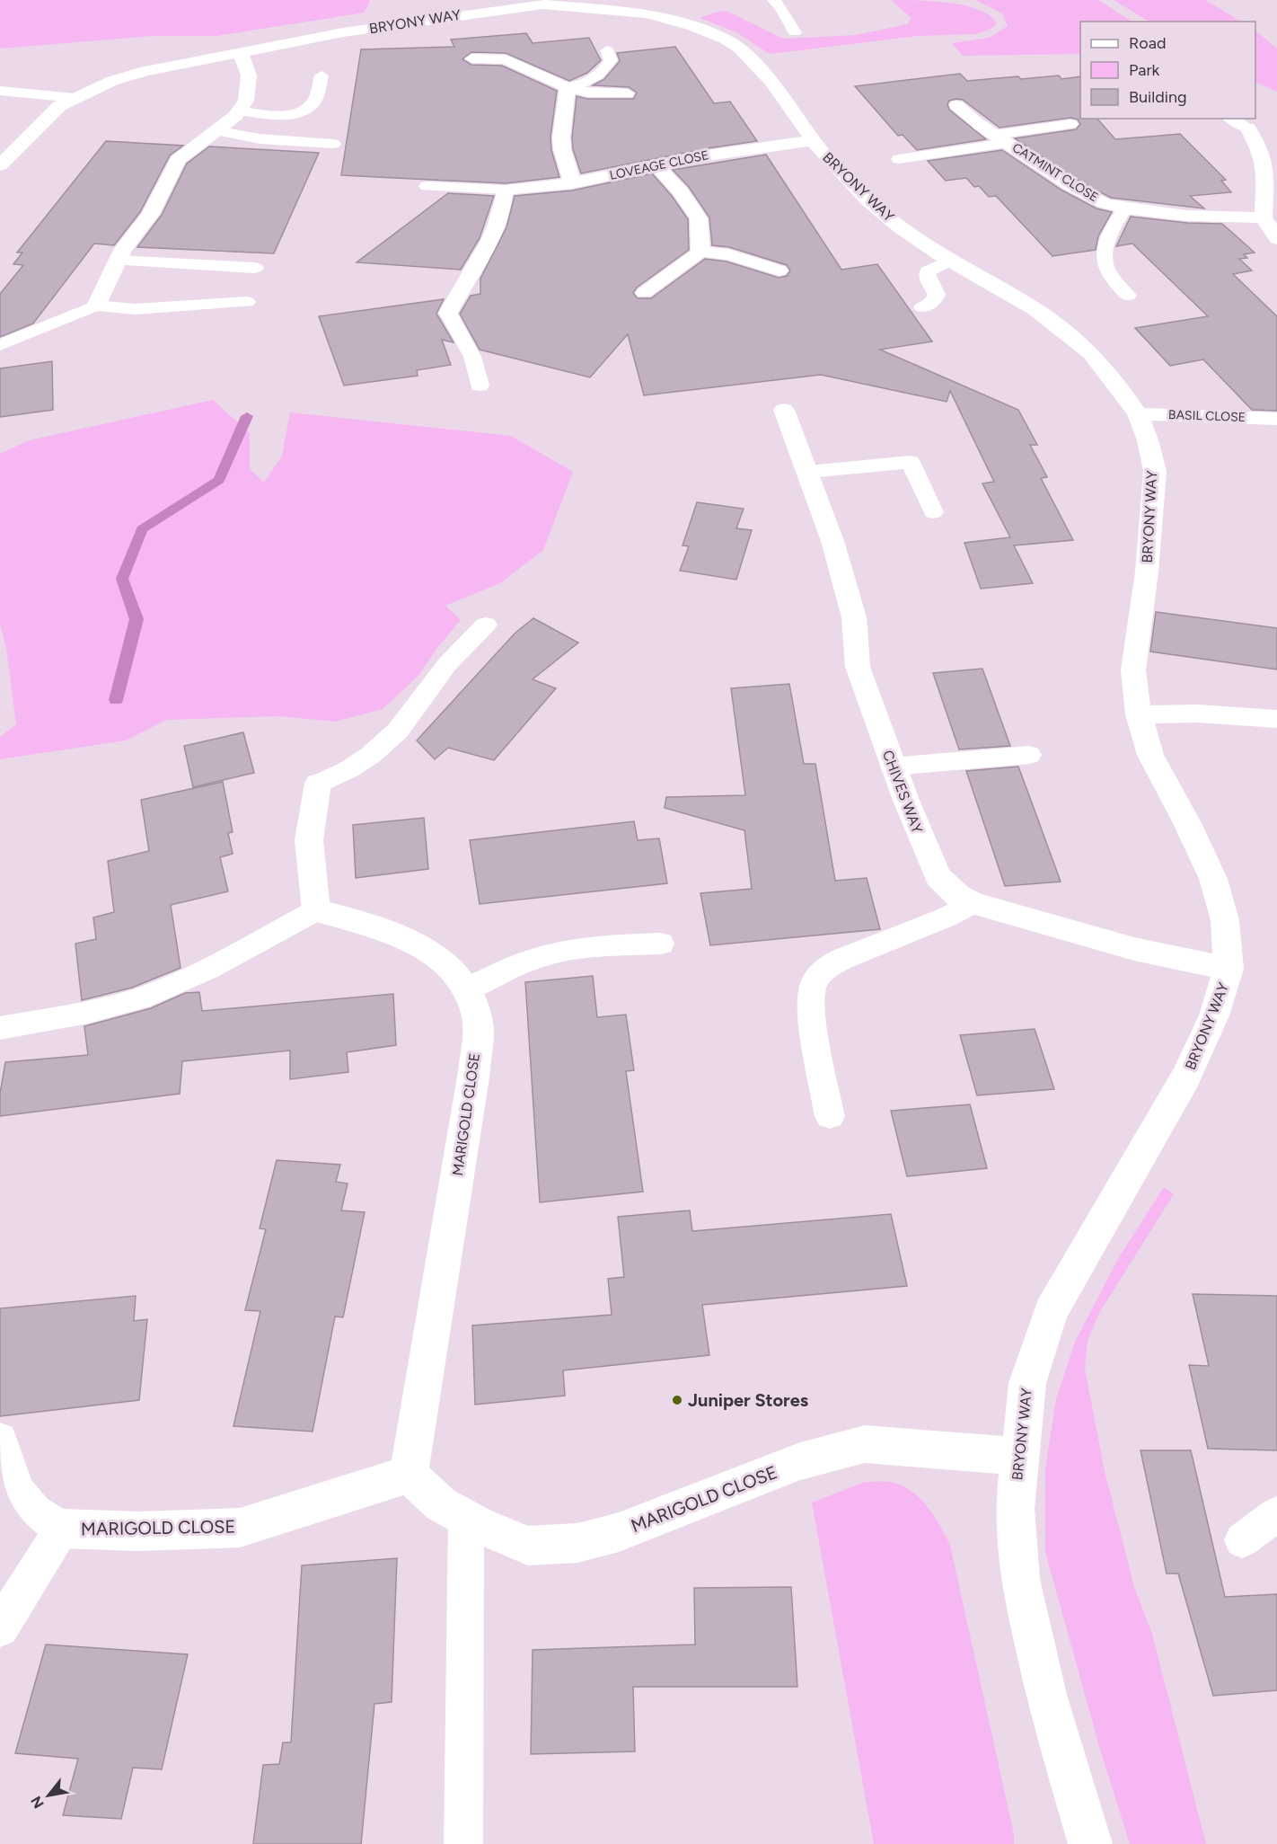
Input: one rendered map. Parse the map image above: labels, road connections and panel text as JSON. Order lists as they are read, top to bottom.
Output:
{
  "streets": {
    "street": [
      "BRYONY WAY",
      "LOVEAGE CLOSE",
      "CATMINT CLOSE",
      "BASIL CLOSE",
      "CHIVES WAY",
      "MARIGOLD CLOSE"
    ]
  },
  "crossings": [
    ["BRYONY WAY", "LOVEAGE CLOSE"],
    ["BRYONY WAY", "BASIL CLOSE"],
    ["BRYONY WAY", "CHIVES WAY"],
    ["BRYONY WAY", "MARIGOLD CLOSE"]
  ],
  "places": ["Juniper Stores"],
  "legend": ["Road", "Park", "Building"],
  "north": "bottom left"
}
